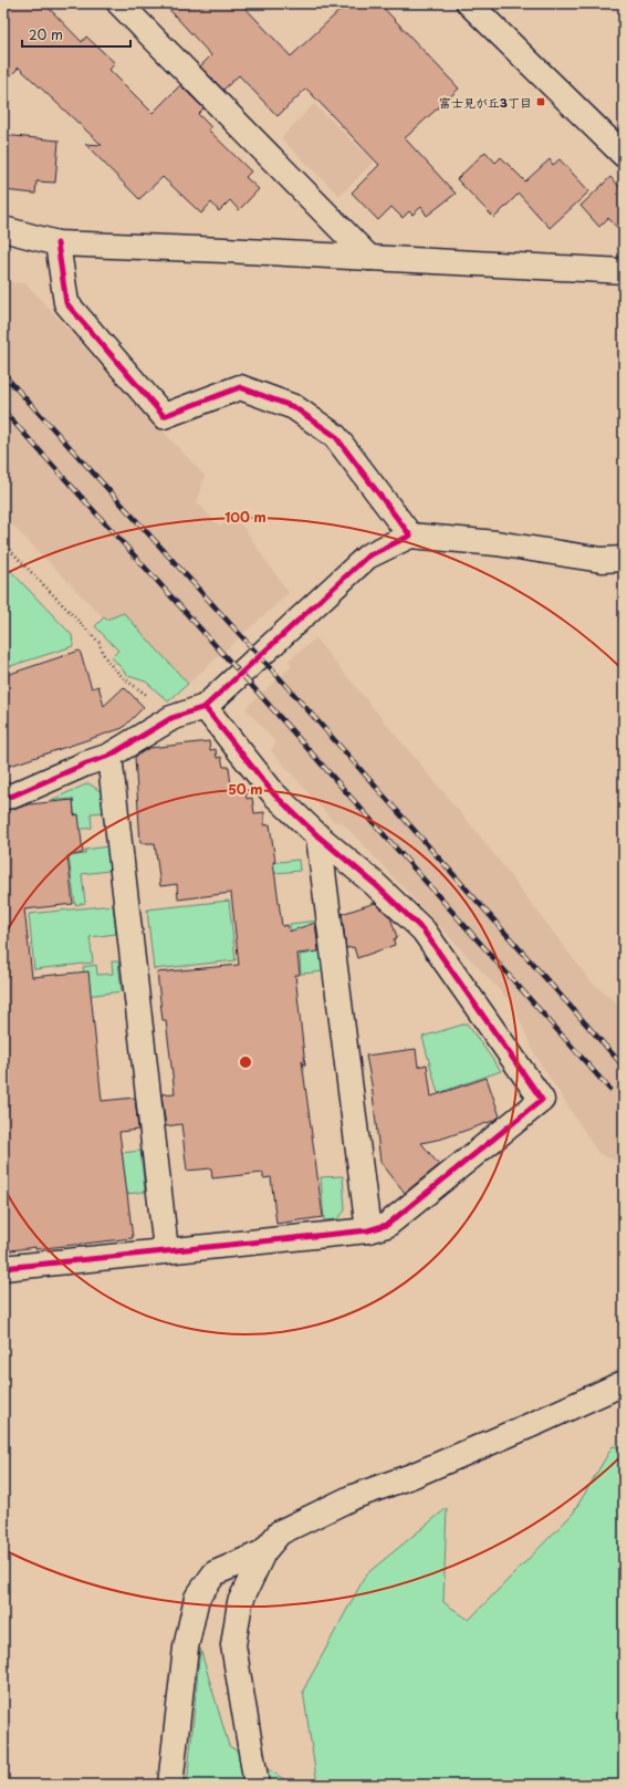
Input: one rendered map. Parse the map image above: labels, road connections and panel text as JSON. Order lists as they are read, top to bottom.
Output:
{
  "places": {
    "transit": ["富士見が丘3丁目"]
  },
  "scale_bar": "20 m",
  "rings": ["100 m", "50 m"]
}
